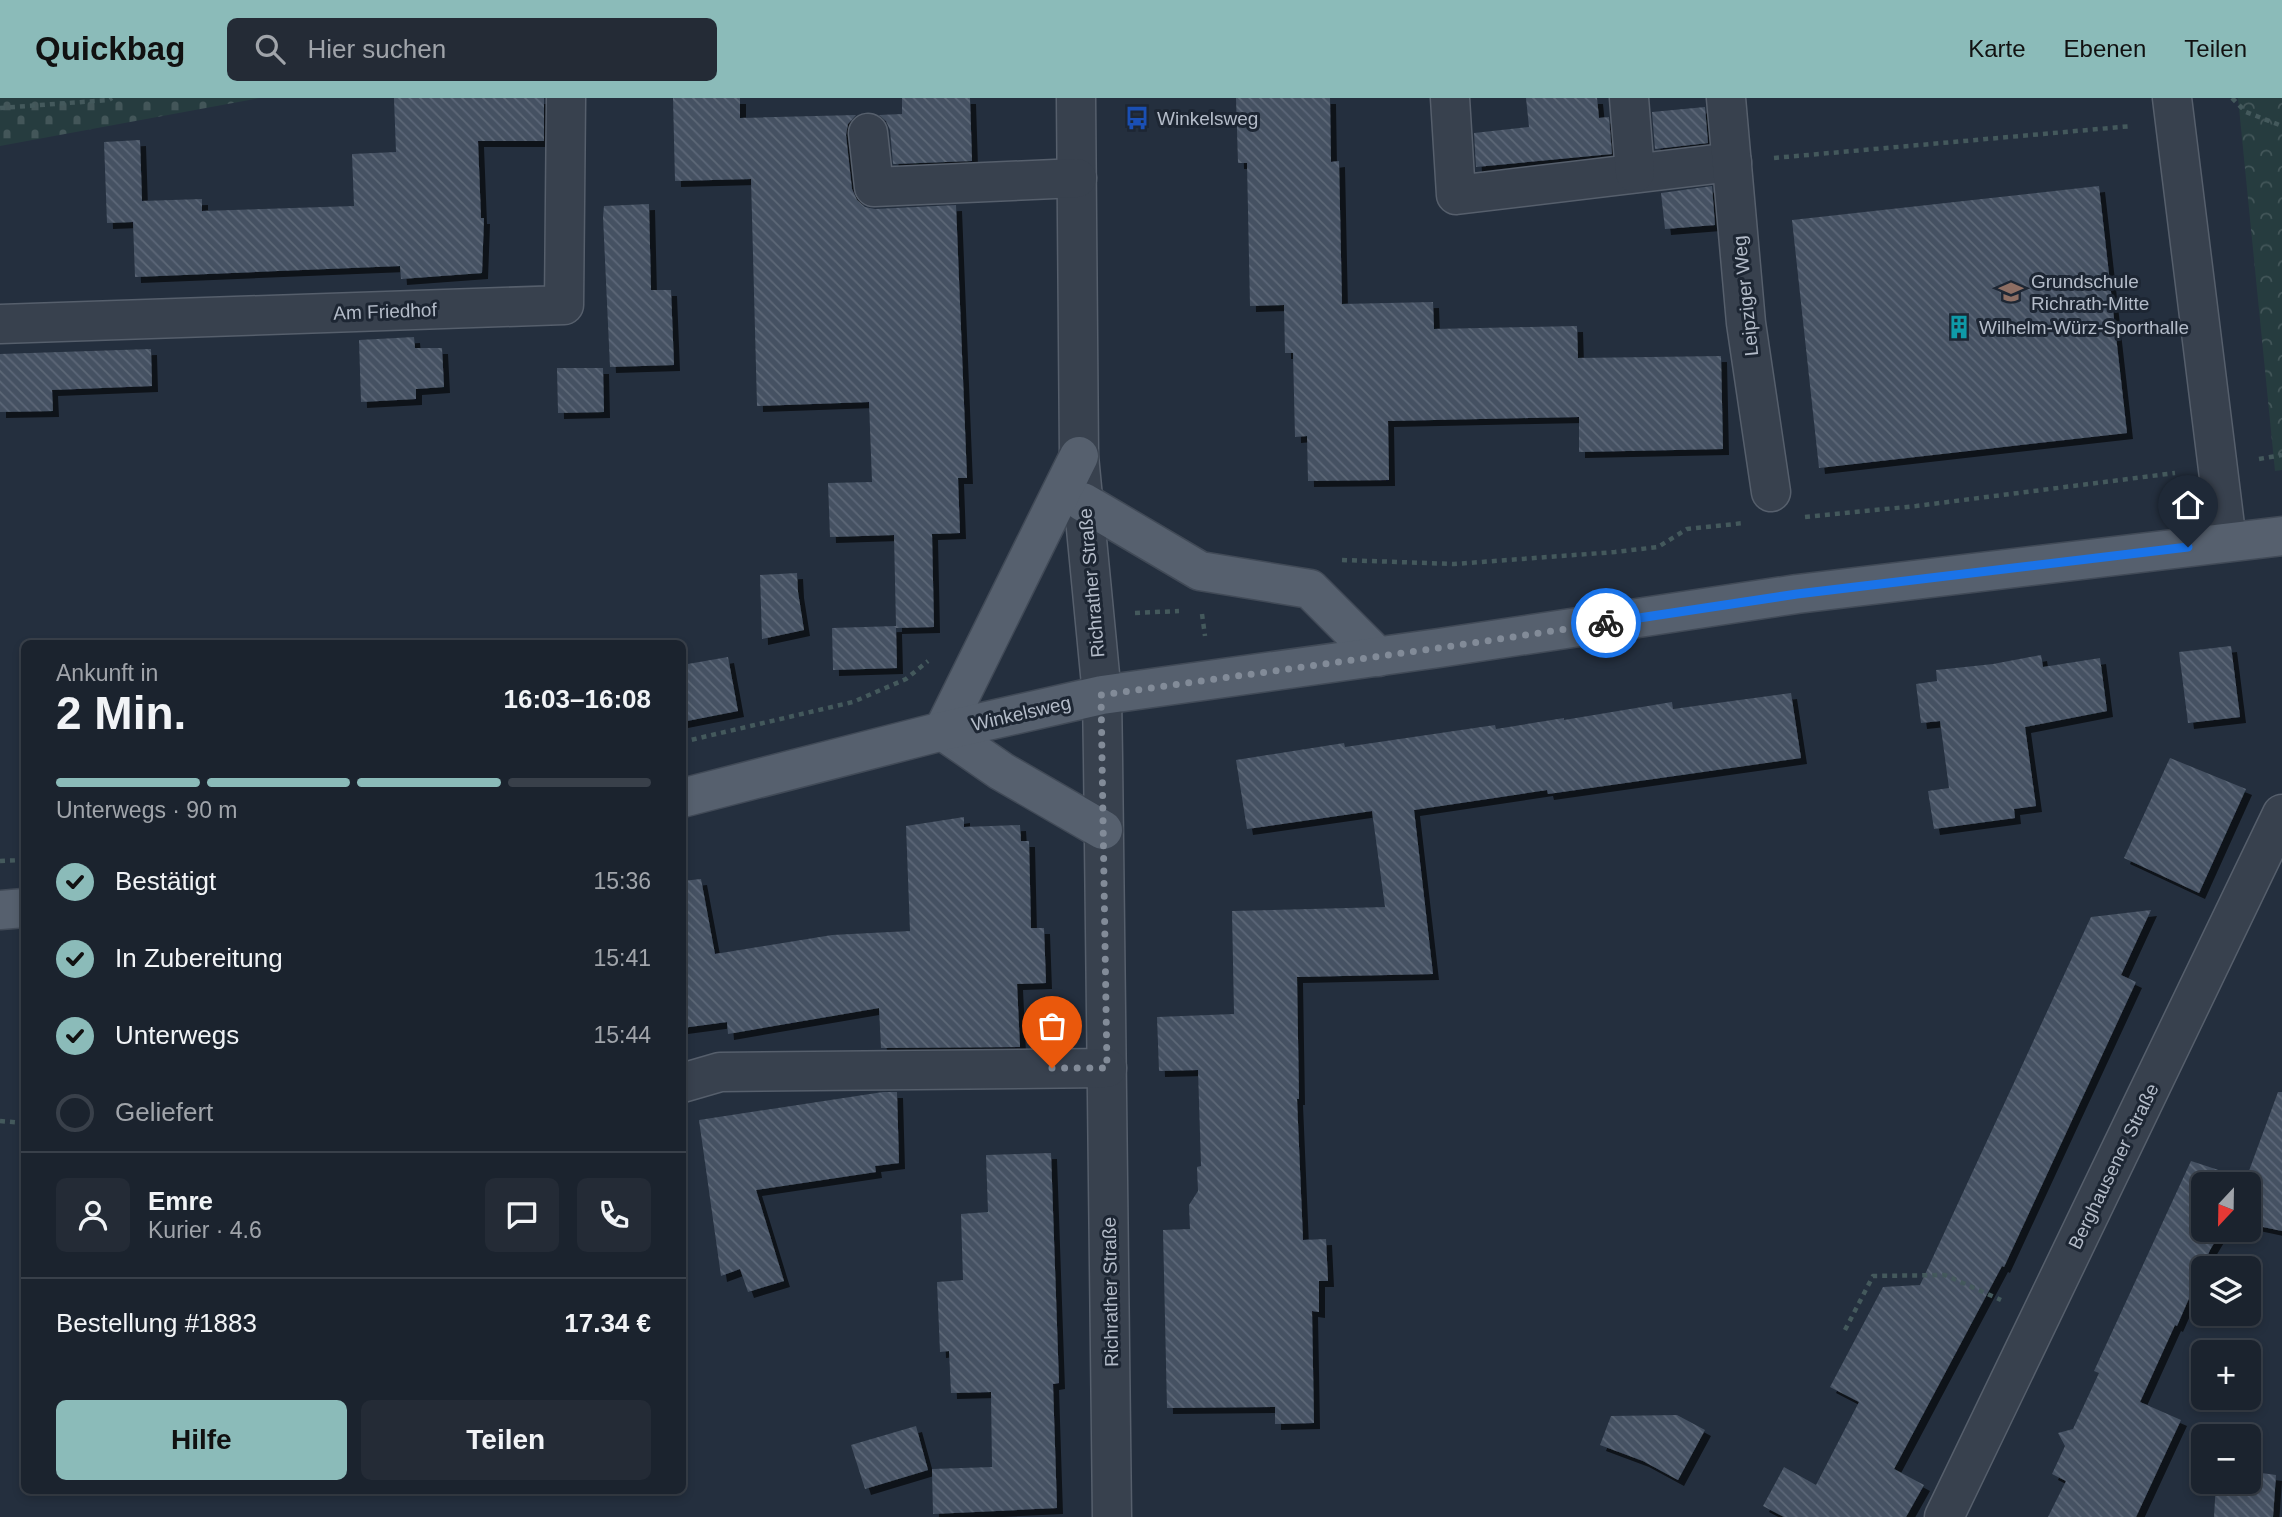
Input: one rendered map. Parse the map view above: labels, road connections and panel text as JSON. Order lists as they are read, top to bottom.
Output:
{
  "streets": {
    "main road": ["Winkelsweg"],
    "street": [
      "Leipziger Weg",
      "Am Friedhof",
      "Richrather Straße",
      "Berghausener Straße"
    ]
  },
  "crossings": [
    ["Richrather Straße", "Winkelsweg"]
  ],
  "places": {
    "bus stop": ["Winkelsweg"],
    "school or university": ["Grundschule Richrath-Mitte"],
    "building": ["Wilhelm-Würz-Sporthalle"]
  },
  "north": "bottom",
  "page": {
    "header": "Quickbag",
    "search": "Hier suchen",
    "nav": ["Karte", "Ebenen", "Teilen"],
    "heading": ["2 Min.", "Ankunft in", "16:03–16:08"],
    "panel": [
      "Emre",
      "Kurier · 4.6",
      "Bestellung #1883",
      "17.34 €"
    ],
    "bar": "Unterwegs · 90 m",
    "list": [
      ["Bestätigt", "15:36"],
      ["In Zubereitung", "15:41"],
      ["Unterwegs", "15:44"],
      "Geliefert"
    ],
    "map_buttons": ["+", "−"],
    "buttons": ["Hilfe", "Teilen"]
  }
}
